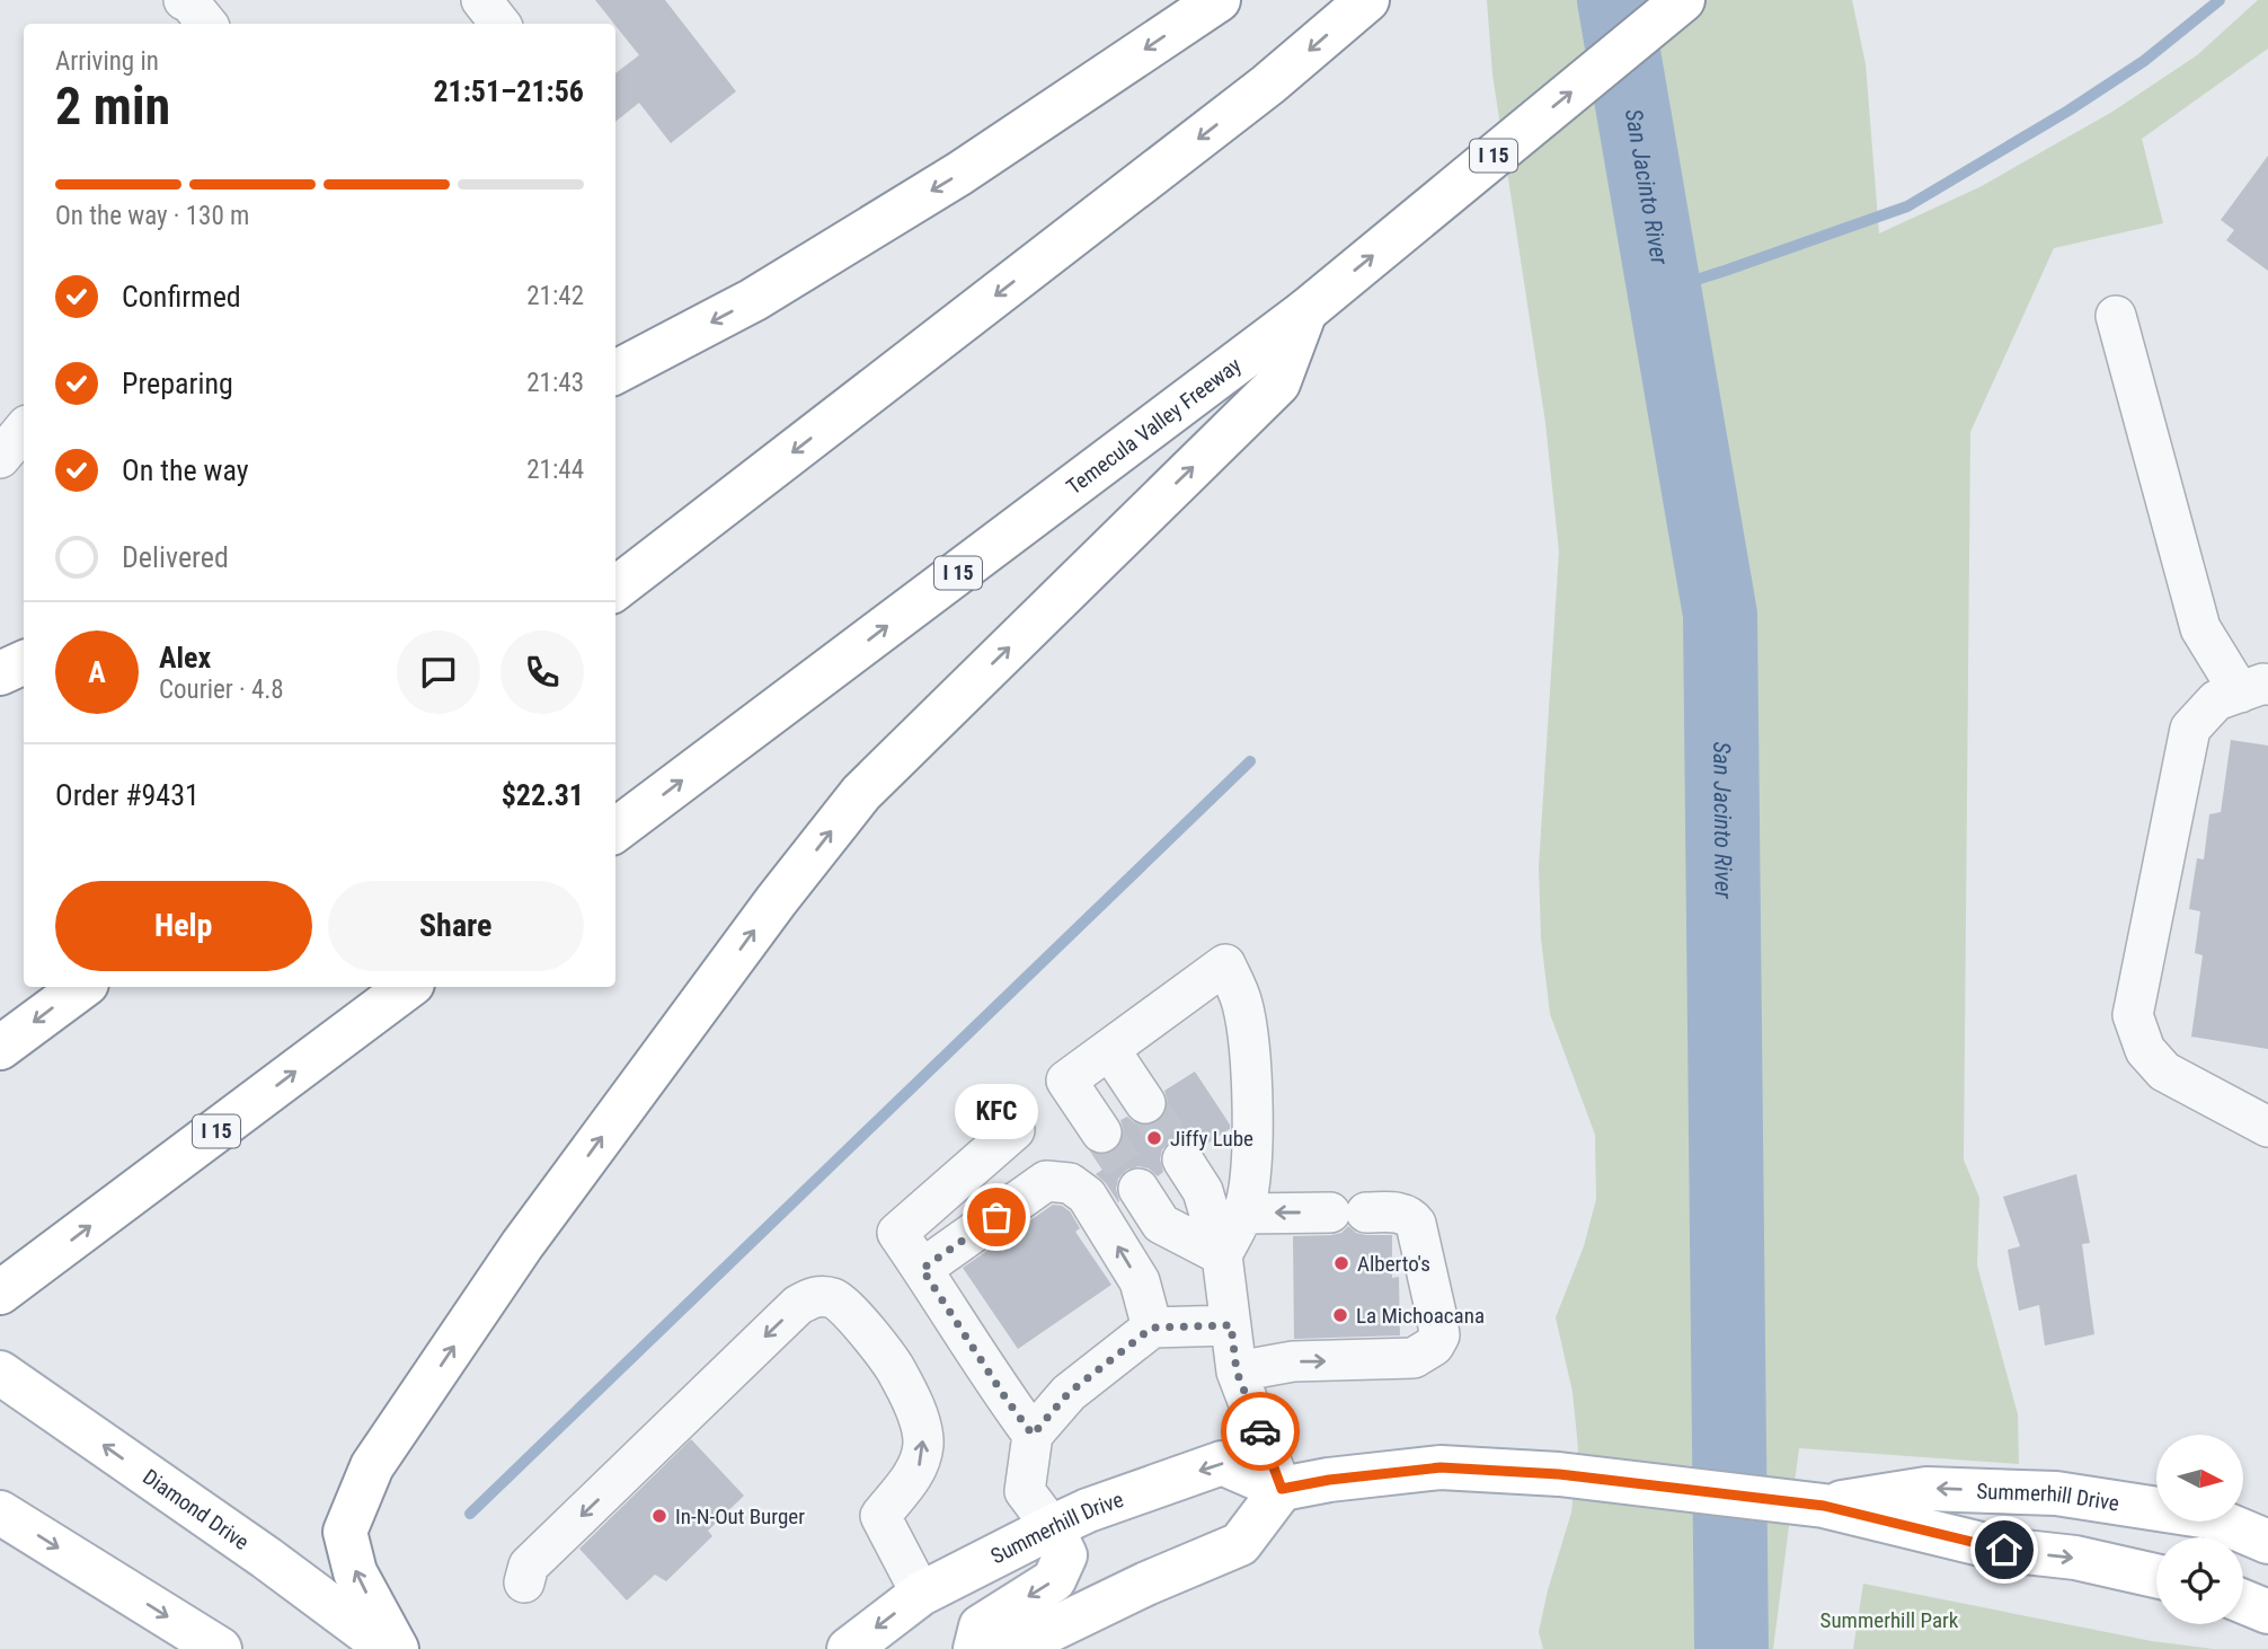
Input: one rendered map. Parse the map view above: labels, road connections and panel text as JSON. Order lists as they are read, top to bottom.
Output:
{
  "streets": {
    "main road": [
      "I 15",
      "Temecula Valley Freeway",
      "Summerhill Drive",
      "Diamond Drive"
    ]
  },
  "water": ["San Jacinto River"],
  "parks": ["Summerhill Park"],
  "places": [
    "Jiffy Lube",
    "KFC",
    "Alberto's",
    "La Michoacana",
    "In-N-Out Burger"
  ],
  "north": "right",
  "page": {
    "heading": ["2 min", "Arriving in", "21:51–21:56"],
    "panel": [
      "Alex",
      "Courier · 4.8",
      "Order #9431",
      "$22.31"
    ],
    "bar": "On the way · 130 m",
    "list": [
      ["Confirmed", "21:42"],
      ["Preparing", "21:43"],
      ["On the way", "21:44"],
      "Delivered"
    ],
    "round": "A",
    "buttons": ["Help", "Share"],
    "bubble": "KFC"
  }
}
